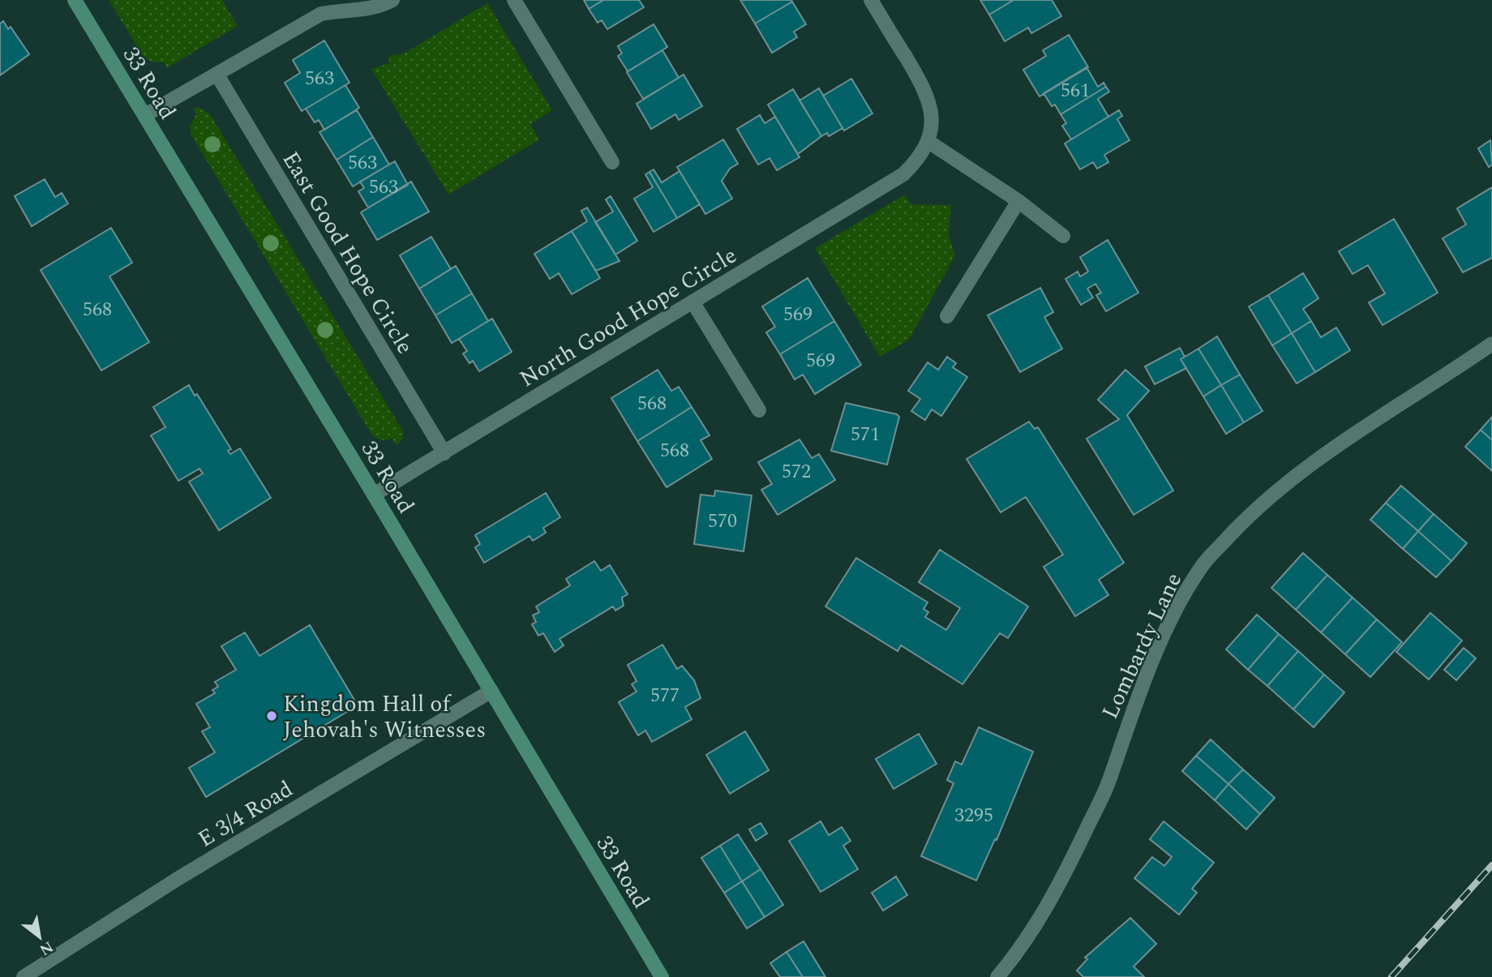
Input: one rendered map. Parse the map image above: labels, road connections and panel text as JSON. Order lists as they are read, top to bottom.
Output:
{
  "streets": {
    "main road": ["33 Road"],
    "street": [
      "East Good Hope Circle",
      "North Good Hope Circle",
      "Lombardy Lane",
      "E 3/4 Road"
    ]
  },
  "crossings": [
    ["33 Road", "North Good Hope Circle"],
    ["33 Road", "E 3/4 Road"],
    ["East Good Hope Circle", "North Good Hope Circle"]
  ],
  "places": ["Kingdom Hall of Jehovah's Witnesses"],
  "house_numbers": [
    "563",
    "561",
    "563",
    "563",
    "568",
    "569",
    "569",
    "568",
    "571",
    "568",
    "572",
    "570",
    "577",
    "3295"
  ],
  "north": "bottom right"
}
